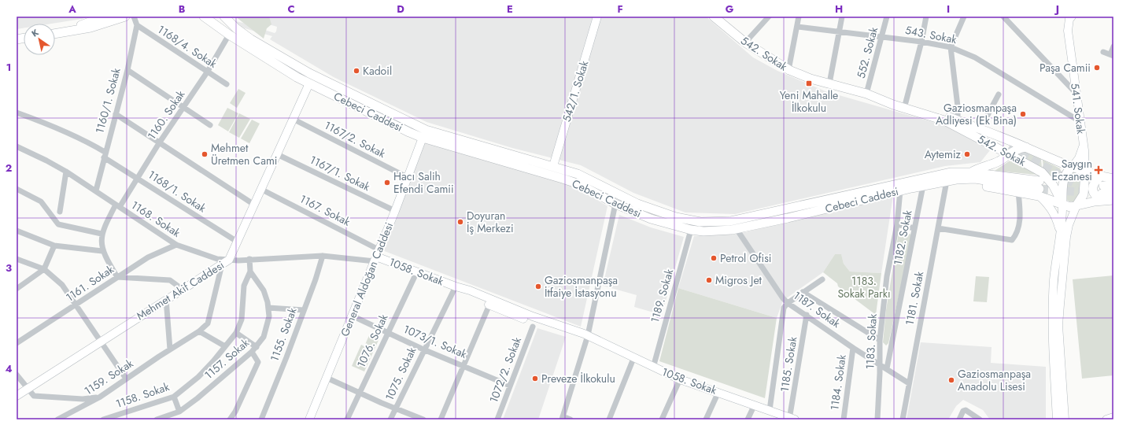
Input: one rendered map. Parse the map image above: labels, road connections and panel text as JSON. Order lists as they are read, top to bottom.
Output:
{
  "streets": {
    "main road": [
      "542. Sokak",
      "542/1. Sokak",
      "541. Sokak",
      "Cebeci Caddesi",
      "1058. Sokak",
      "General Aldoğan Caddesi",
      "Mehmet Akif Caddesi"
    ],
    "street": [
      "543. Sokak",
      "1168/4. Sokak",
      "552. Sokak",
      "1160/1. Sokak",
      "1160. Sokak",
      "1167/2. Sokak",
      "1167/1. Sokak",
      "1168/1. Sokak",
      "1167. Sokak",
      "1168. Sokak",
      "1182. Sokak",
      "1161. Sokak",
      "1189. Sokak",
      "1181. Sokak",
      "1187. Sokak",
      "1155. Sokak",
      "1076. Sokak",
      "1073/1. Sokak",
      "1183. Sokak",
      "1157. Sokak",
      "1185. Sokak",
      "1072/2. Sokak",
      "1075. Sokak",
      "1159. Sokak",
      "1184. Sokak",
      "1158. Sokak"
    ]
  },
  "crossings": [
    ["543. Sokak", "552. Sokak"],
    ["543. Sokak", "541. Sokak"],
    ["1168/4. Sokak", "1160/1. Sokak"],
    ["1168/4. Sokak", "1160. Sokak"],
    ["552. Sokak", "542. Sokak"],
    ["542/1. Sokak", "Cebeci Caddesi"],
    ["1160/1. Sokak", "1168/1. Sokak"],
    ["1160/1. Sokak", "1168. Sokak"],
    ["Cebeci Caddesi", "1160. Sokak"],
    ["Cebeci Caddesi", "1182. Sokak"],
    ["Cebeci Caddesi", "General Aldoğan Caddesi"],
    ["Cebeci Caddesi", "Mehmet Akif Caddesi"],
    ["Cebeci Caddesi", "1189. Sokak"],
    ["Cebeci Caddesi", "1181. Sokak"],
    ["Cebeci Caddesi", "1187. Sokak"],
    ["Cebeci Caddesi", "1183. Sokak"],
    ["1160. Sokak", "1168/1. Sokak"],
    ["1160. Sokak", "1168. Sokak"],
    ["1160. Sokak", "1161. Sokak"],
    ["1167/2. Sokak", "General Aldoğan Caddesi"],
    ["1167/2. Sokak", "Mehmet Akif Caddesi"],
    ["1167/1. Sokak", "General Aldoğan Caddesi"],
    ["1167/1. Sokak", "Mehmet Akif Caddesi"],
    ["1168/1. Sokak", "Mehmet Akif Caddesi"],
    ["1167. Sokak", "1168. Sokak"],
    ["1167. Sokak", "1058. Sokak"],
    ["1167. Sokak", "General Aldoğan Caddesi"],
    ["1167. Sokak", "Mehmet Akif Caddesi"],
    ["1168. Sokak", "1058. Sokak"],
    ["1168. Sokak", "General Aldoğan Caddesi"],
    ["1168. Sokak", "1161. Sokak"],
    ["1168. Sokak", "Mehmet Akif Caddesi"],
    ["1168. Sokak", "1155. Sokak"],
    ["1182. Sokak", "1187. Sokak"],
    ["1058. Sokak", "General Aldoğan Caddesi"],
    ["1058. Sokak", "1189. Sokak"],
    ["1058. Sokak", "1076. Sokak"],
    ["1058. Sokak", "1185. Sokak"],
    ["1058. Sokak", "1072/2. Sokak"],
    ["1058. Sokak", "1075. Sokak"],
    ["General Aldoğan Caddesi", "1073/1. Sokak"],
    ["Mehmet Akif Caddesi", "1159. Sokak"],
    ["1181. Sokak", "1187. Sokak"],
    ["1187. Sokak", "1183. Sokak"],
    ["1187. Sokak", "1185. Sokak"],
    ["1187. Sokak", "1184. Sokak"],
    ["1076. Sokak", "1073/1. Sokak"],
    ["1073/1. Sokak", "1072/2. Sokak"],
    ["1073/1. Sokak", "1075. Sokak"],
    ["1157. Sokak", "1158. Sokak"]
  ],
  "parks": ["1183. Sokak Parkı"],
  "places": {
    "other": [
      "Paşa Camii",
      "Kadoil",
      "Gaziosmanpaşa Adliyesi (Ek Bina)",
      "Mehmet Üretmen Cami",
      "Aytemiz",
      "Hacı Salih Efendi Camii",
      "Doyuran İş Merkezi",
      "Petrol Ofisi",
      "Migros Jet",
      "Gaziosmanpaşa İtfaiye İstasyonu",
      "Preveze İlkokulu",
      "Gaziosmanpaşa Anadolu Lisesi"
    ],
    "transit": ["Yeni Mahalle İlkokulu"],
    "health": ["Saygın Eczanesi"]
  },
  "north": "top left",
  "grid": {
    "columns": [
      "A",
      "B",
      "C",
      "D",
      "E",
      "F",
      "G",
      "H",
      "I",
      "J"
    ],
    "rows": [
      "1",
      "2",
      "3",
      "4"
    ]
  }
}
